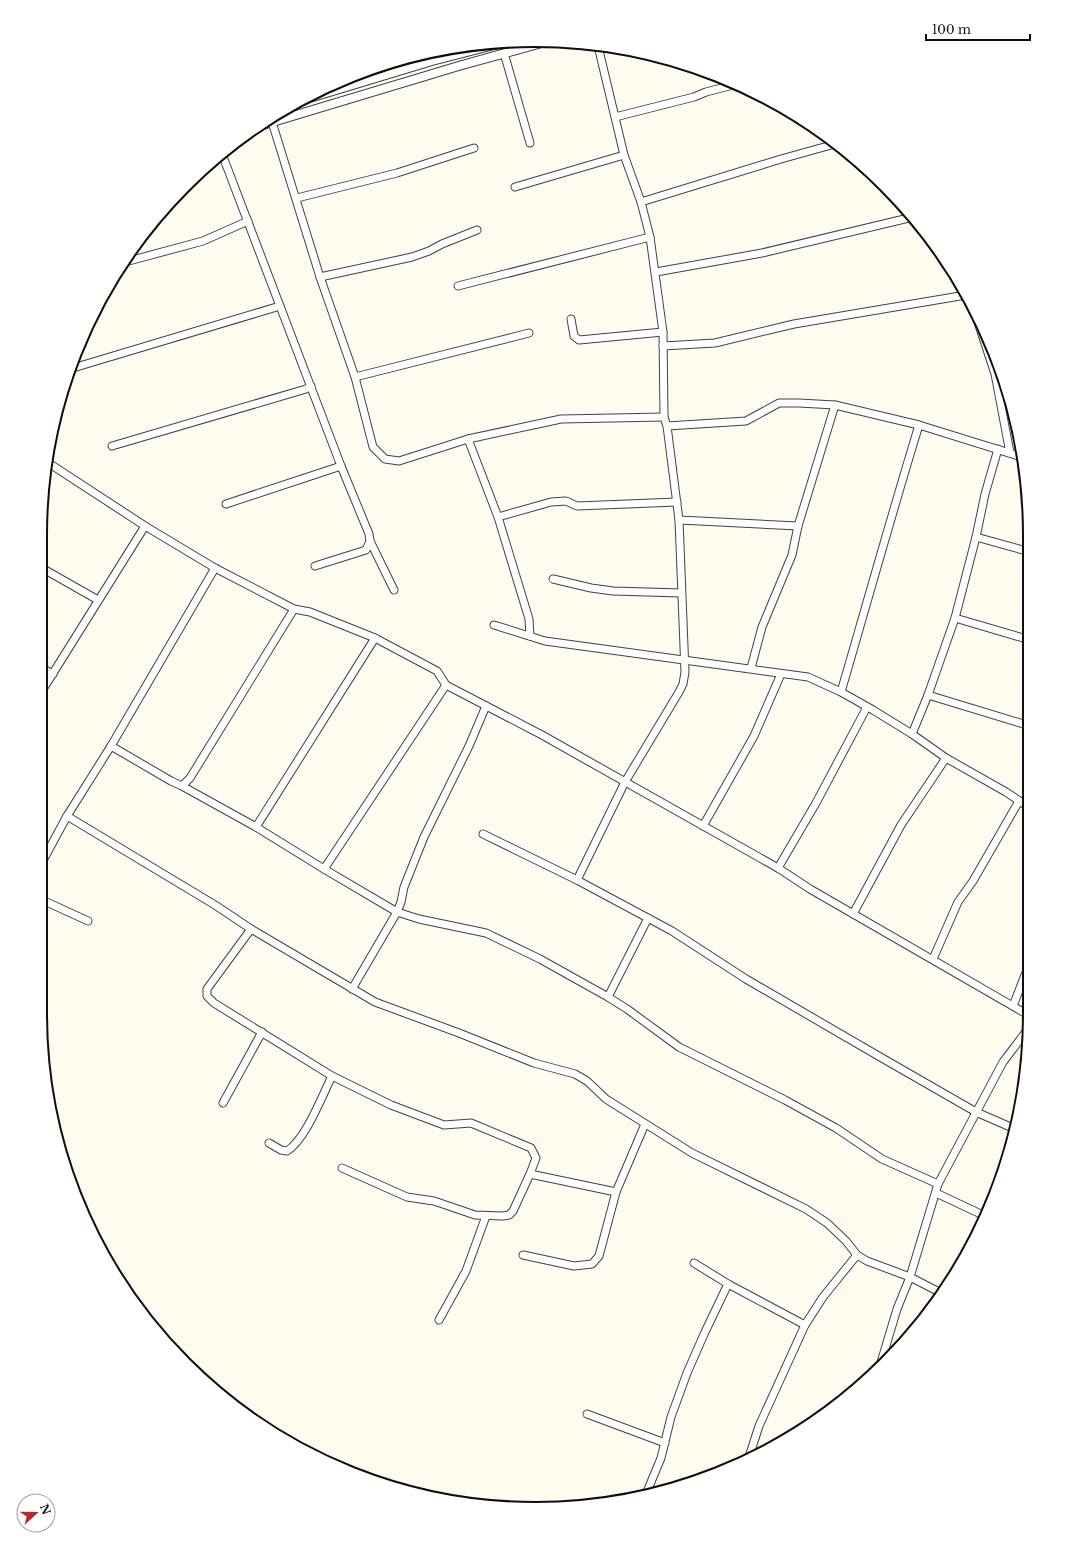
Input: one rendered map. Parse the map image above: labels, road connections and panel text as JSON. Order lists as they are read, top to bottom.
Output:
{
  "scale_bar": "100 m",
  "north": "right"
}
